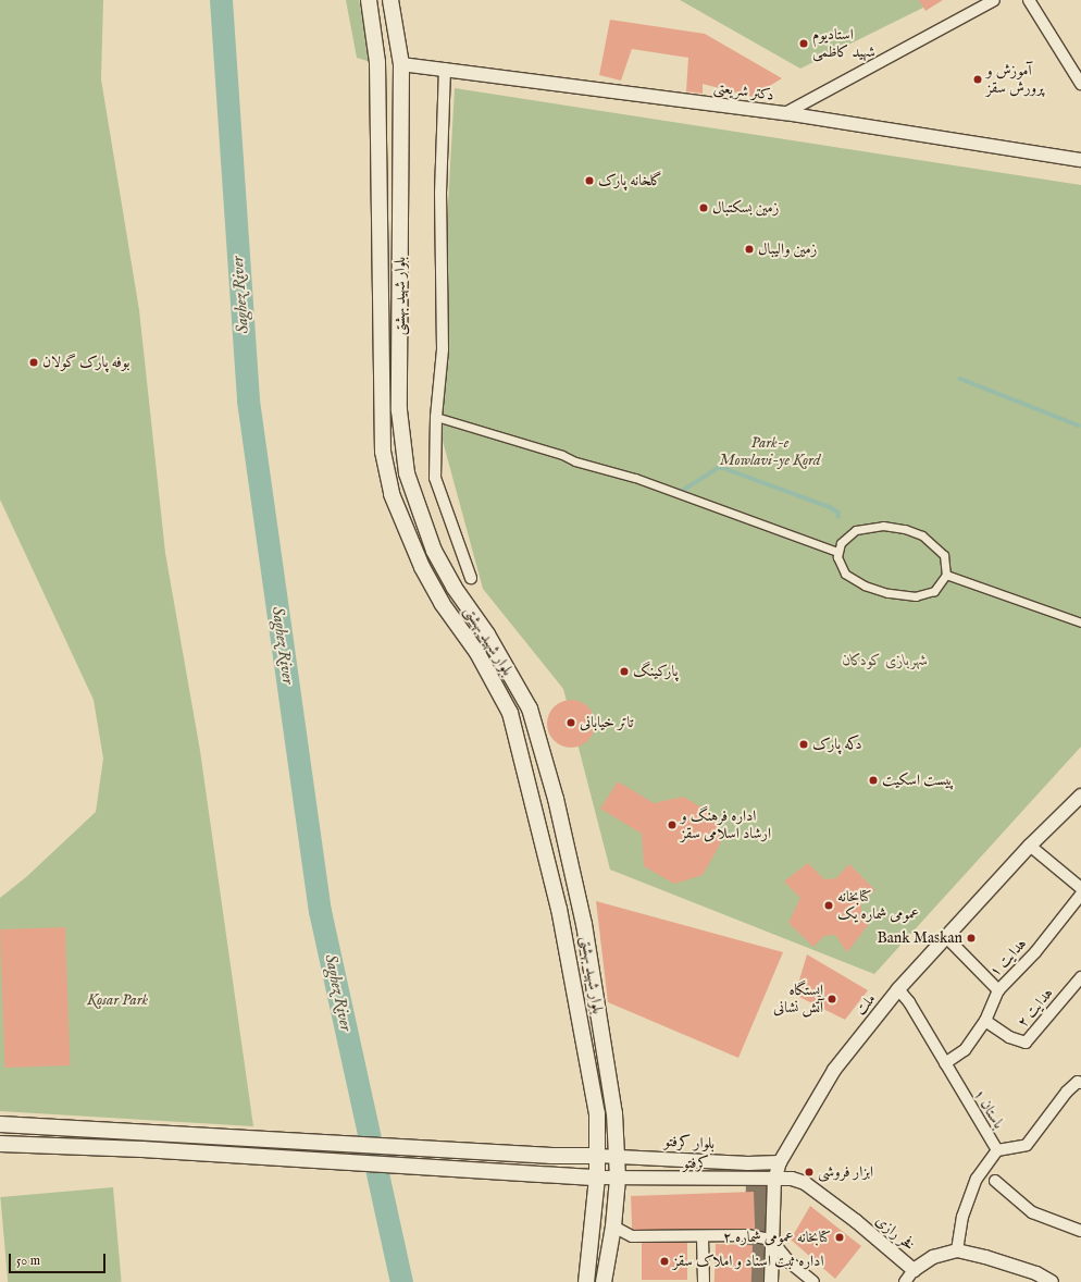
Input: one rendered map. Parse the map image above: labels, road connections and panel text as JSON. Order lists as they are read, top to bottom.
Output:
{
  "streets": {
    "main road": ["بلوار شهید بهشتی"],
    "street": [
      "دکتر شریعتی",
      "هدایت ۱",
      "ملت",
      "هدایت ۲",
      "باستان ۱",
      "بلوار کرفتو",
      "کرفتو",
      "فخر رازی"
    ]
  },
  "crossings": [
    ["دکتر شریعتی", "بلوار شهید بهشتی"],
    ["بلوار شهید بهشتی", "بلوار کرفتو"],
    ["بلوار شهید بهشتی", "کرفتو"],
    ["هدایت ۱", "هدایت ۲"],
    ["هدایت ۱", "باستان ۱"],
    ["ملت", "باستان ۱"],
    ["ملت", "بلوار کرفتو"],
    ["ملت", "کرفتو"],
    ["ملت", "فخر رازی"],
    ["باستان ۱", "فخر رازی"],
    ["کرفتو", "فخر رازی"]
  ],
  "water": ["Saghez River"],
  "parks": ["Park-e Mowlavi-ye Kord", "شهربازی کودکان", "Kosar Park"],
  "places": [
    "استادیوم شهید کاظمی",
    "آموزش و پرورش سقز",
    "گلخانه پارک",
    "زمین بسکتبال",
    "زمین والیبال",
    "بوفه پارک گولان",
    "پارکینگ",
    "تاتر خیابانی",
    "دکه پارک",
    "پیست اسکیت",
    "اداره فرهنگ و ارشاد اسلامی سقز",
    "کتابخانه عمومی شماره یک",
    "Bank Maskan",
    "ایستگاه آتش نشانی",
    "ابزار فروشی",
    "کتابخانه عمومی شماره ۲",
    "اداره ثبت اسناد و املاک سقز"
  ],
  "scale_bar": "50 m"
}
